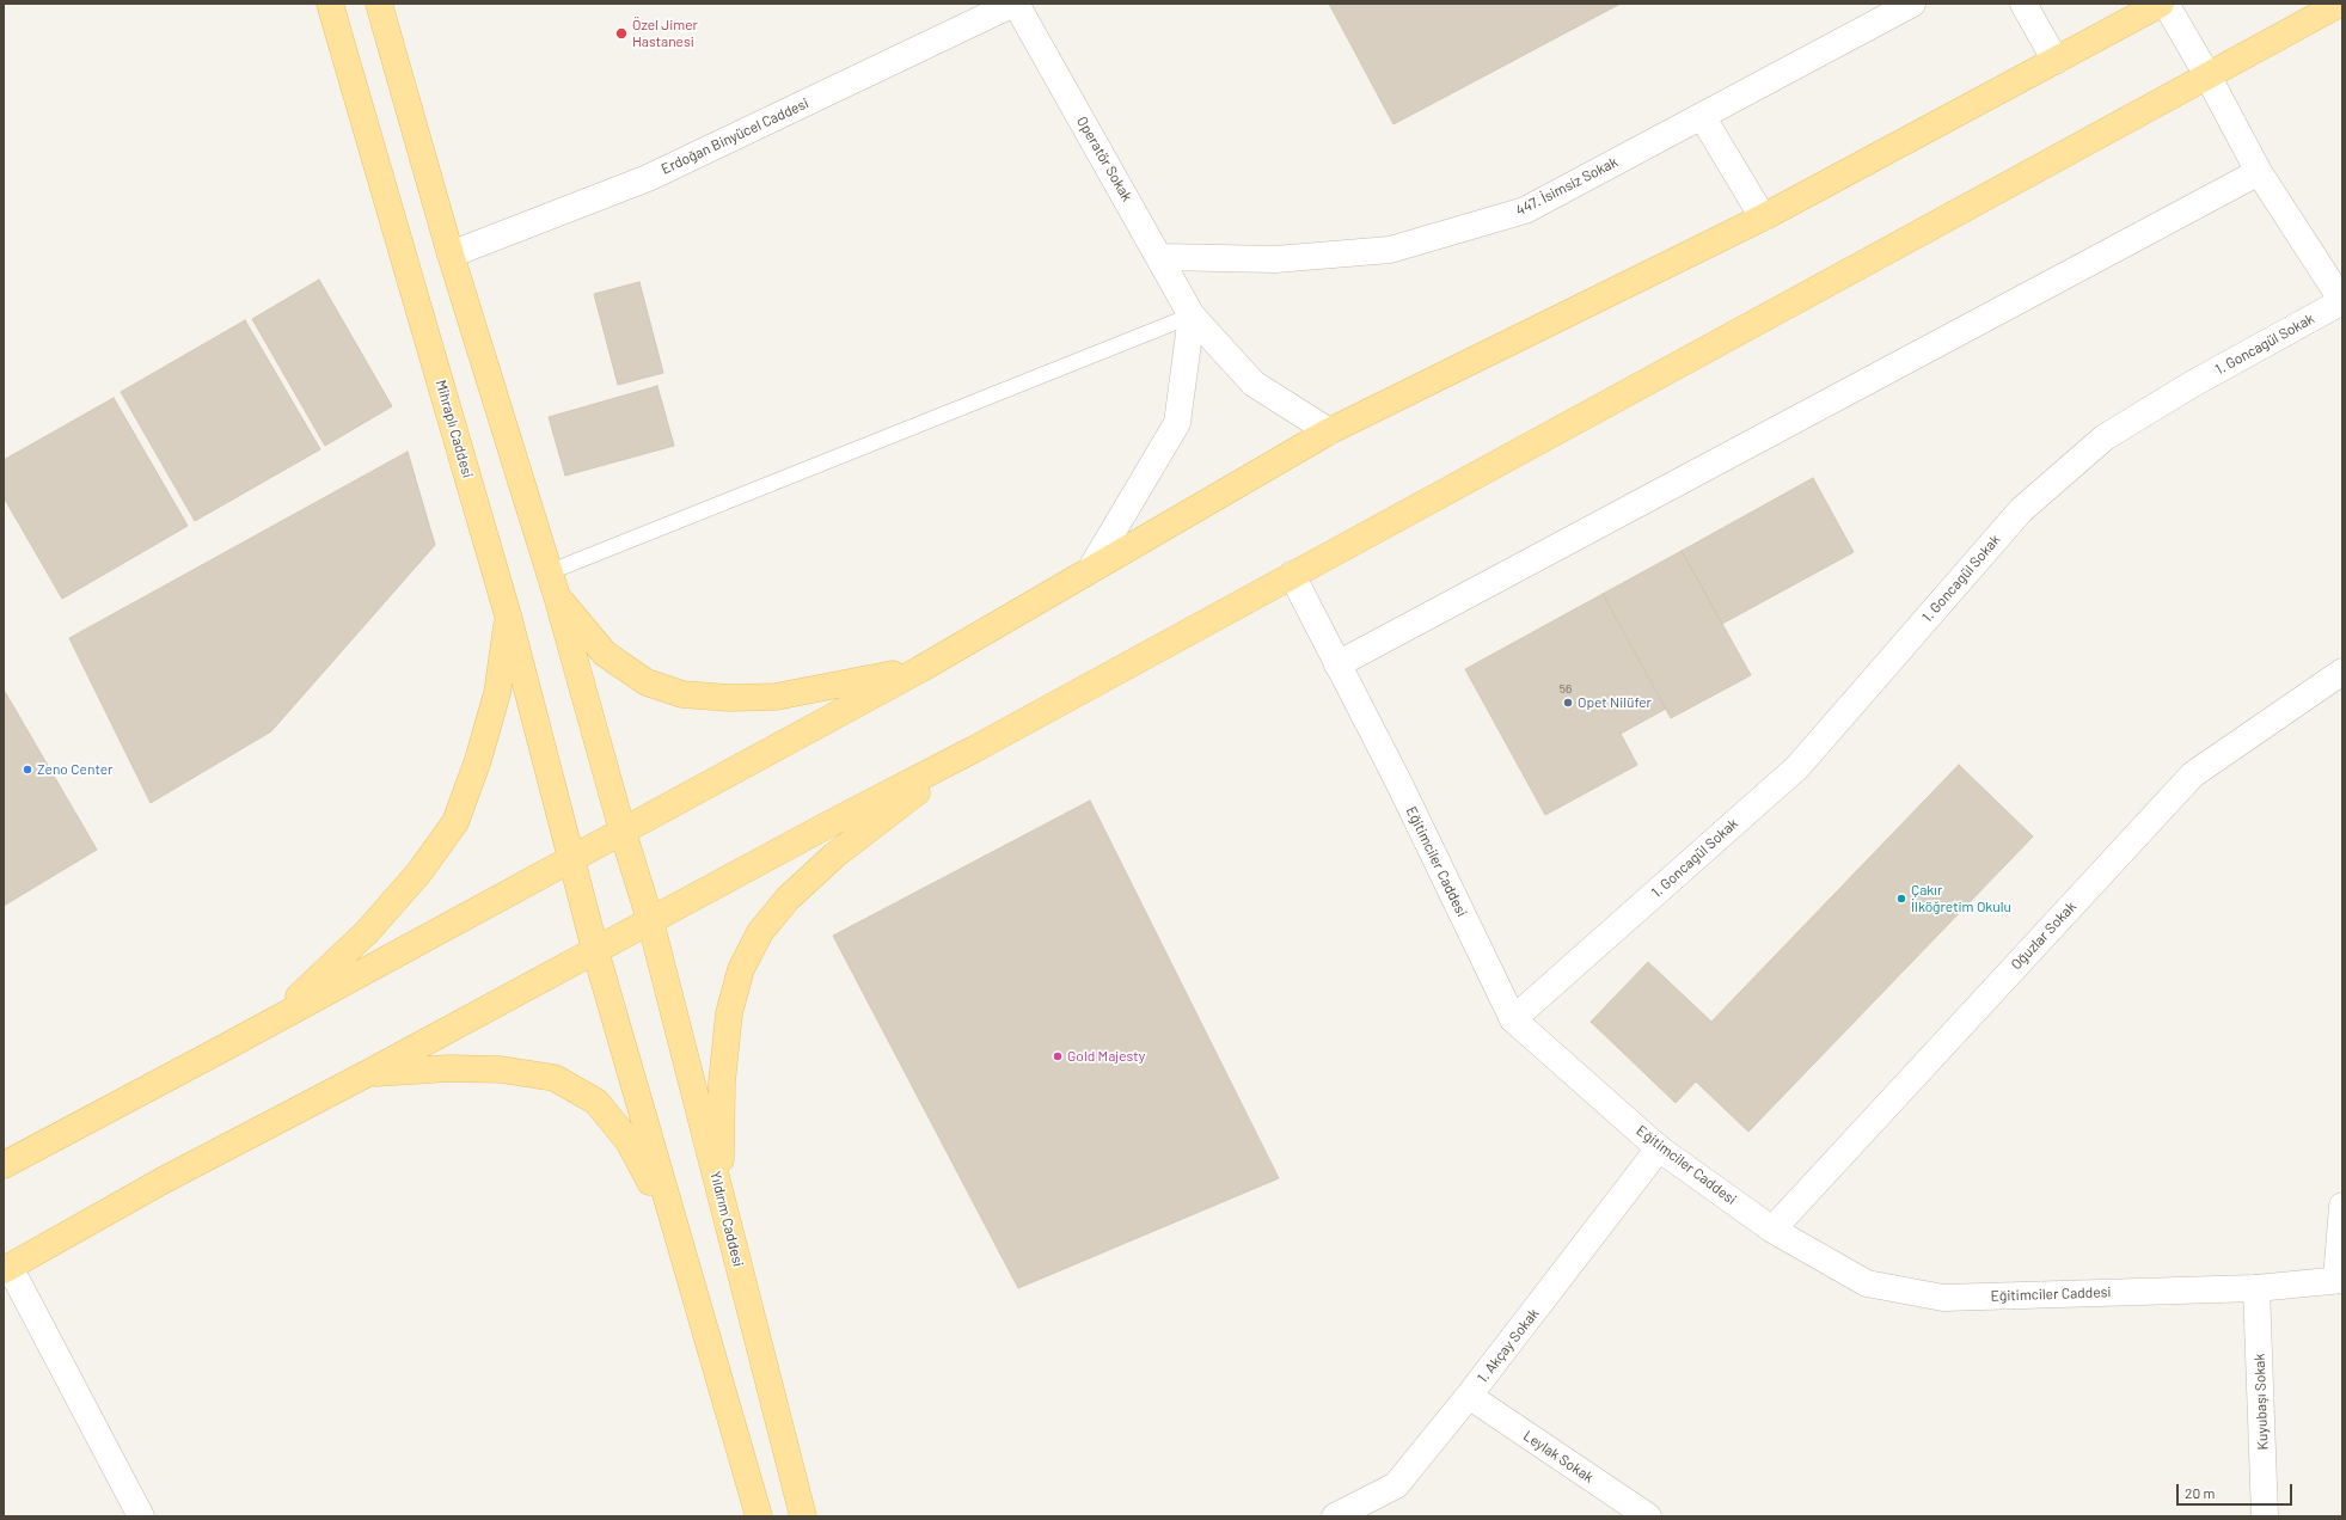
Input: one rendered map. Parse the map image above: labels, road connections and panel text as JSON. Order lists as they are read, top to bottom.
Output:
{
  "streets": {
    "main road": ["Mihraplı Caddesi", "Yıldırım Caddesi"],
    "street": [
      "Erdoğan Binyücel Caddesi",
      "Operatör Sokak",
      "447. İsimsiz Sokak",
      "1. Goncagül Sokak",
      "Eğitimciler Caddesi",
      "Oğuzlar Sokak",
      "1. Akçay Sokak",
      "Kuyubaşı Sokak",
      "Leylak Sokak"
    ]
  },
  "crossings": [
    ["Erdoğan Binyücel Caddesi", "Operatör Sokak"],
    ["Operatör Sokak", "447. İsimsiz Sokak"],
    ["1. Goncagül Sokak", "Eğitimciler Caddesi"],
    ["Eğitimciler Caddesi", "Oğuzlar Sokak"],
    ["Eğitimciler Caddesi", "1. Akçay Sokak"],
    ["Eğitimciler Caddesi", "Kuyubaşı Sokak"],
    ["1. Akçay Sokak", "Leylak Sokak"]
  ],
  "places": [
    "Özel Jimer Hastanesi",
    "Opet Nilüfer",
    "Zeno Center",
    "Çakır İlköğretim Okulu",
    "Gold Majesty"
  ],
  "house_numbers": ["56"],
  "scale_bar": "20 m"
}
